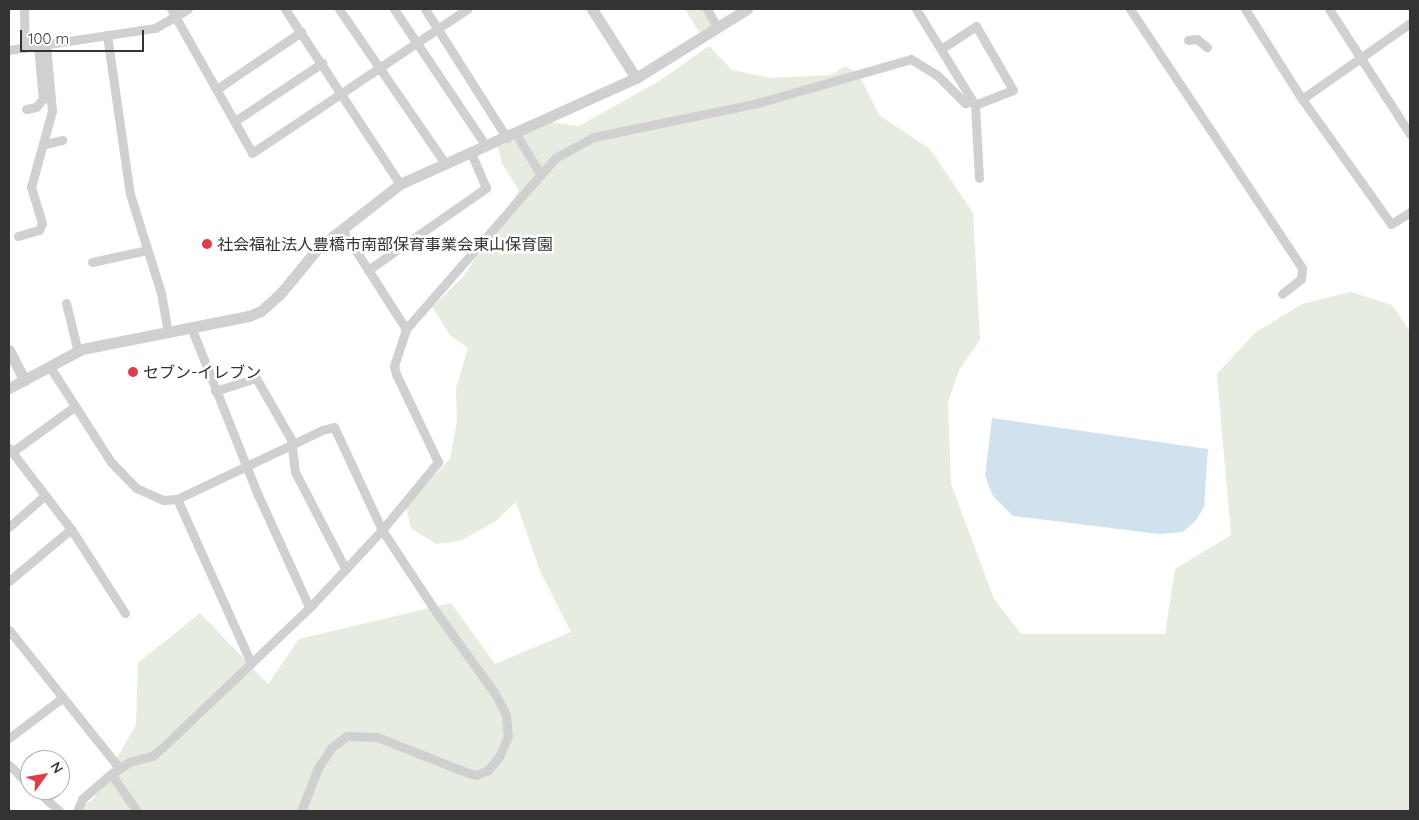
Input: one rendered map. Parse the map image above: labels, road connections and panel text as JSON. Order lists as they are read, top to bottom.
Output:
{
  "places": ["社会福祉法人豊橋市南部保育事業会東山保育園", "セブン-イレブン"],
  "scale_bar": "100 m",
  "north": "top right"
}
